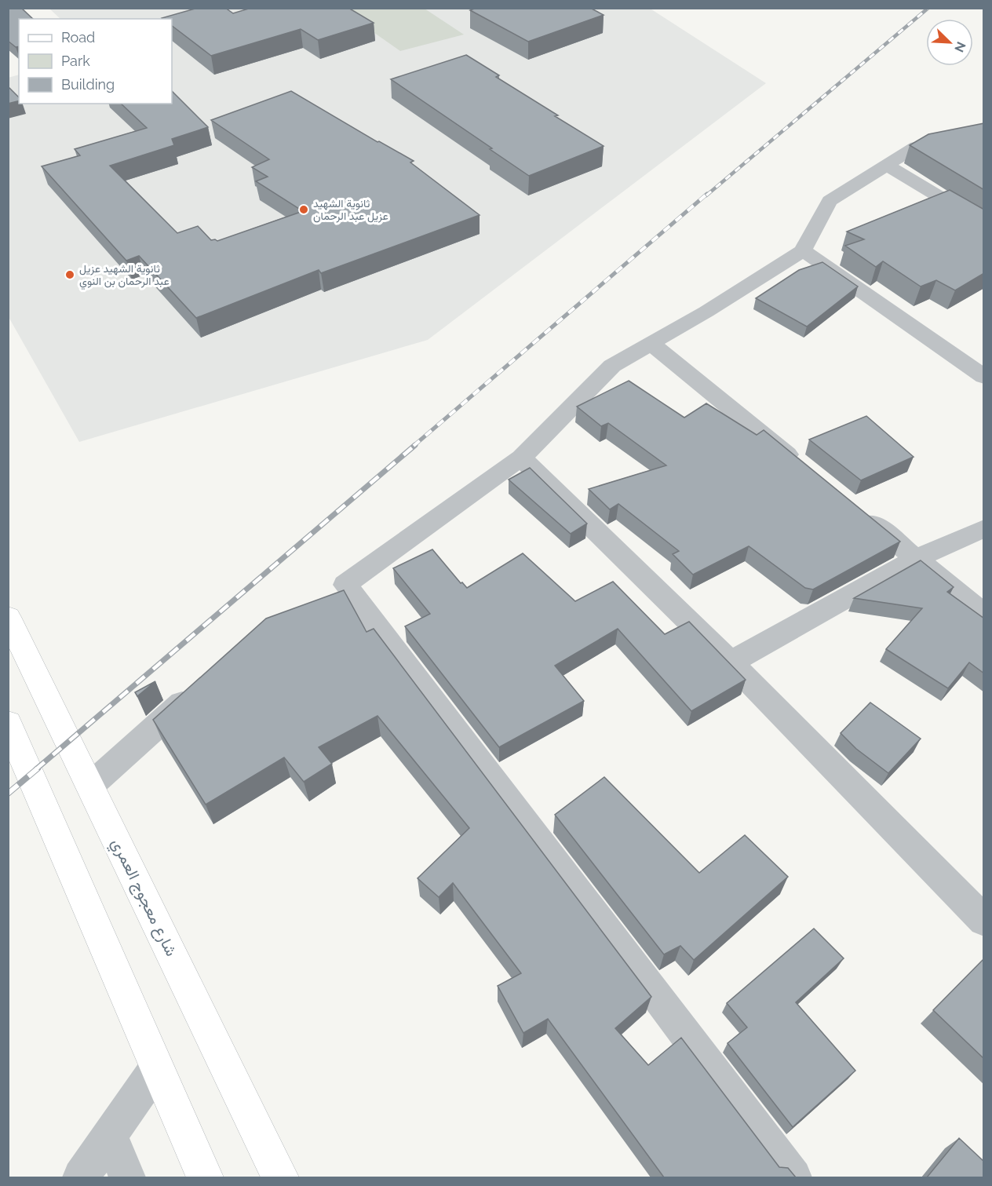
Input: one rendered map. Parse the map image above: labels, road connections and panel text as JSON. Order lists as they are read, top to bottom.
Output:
{
  "streets": {
    "main road": ["شارع معجوج العمري"]
  },
  "places": ["ثانوية الشهيد عزيل عبد الرحمان", "ثانوية الشهيد عزيل عبد الرحمان بن النوي"],
  "legend": ["Road", "Park", "Building"],
  "north": "bottom right"
}
